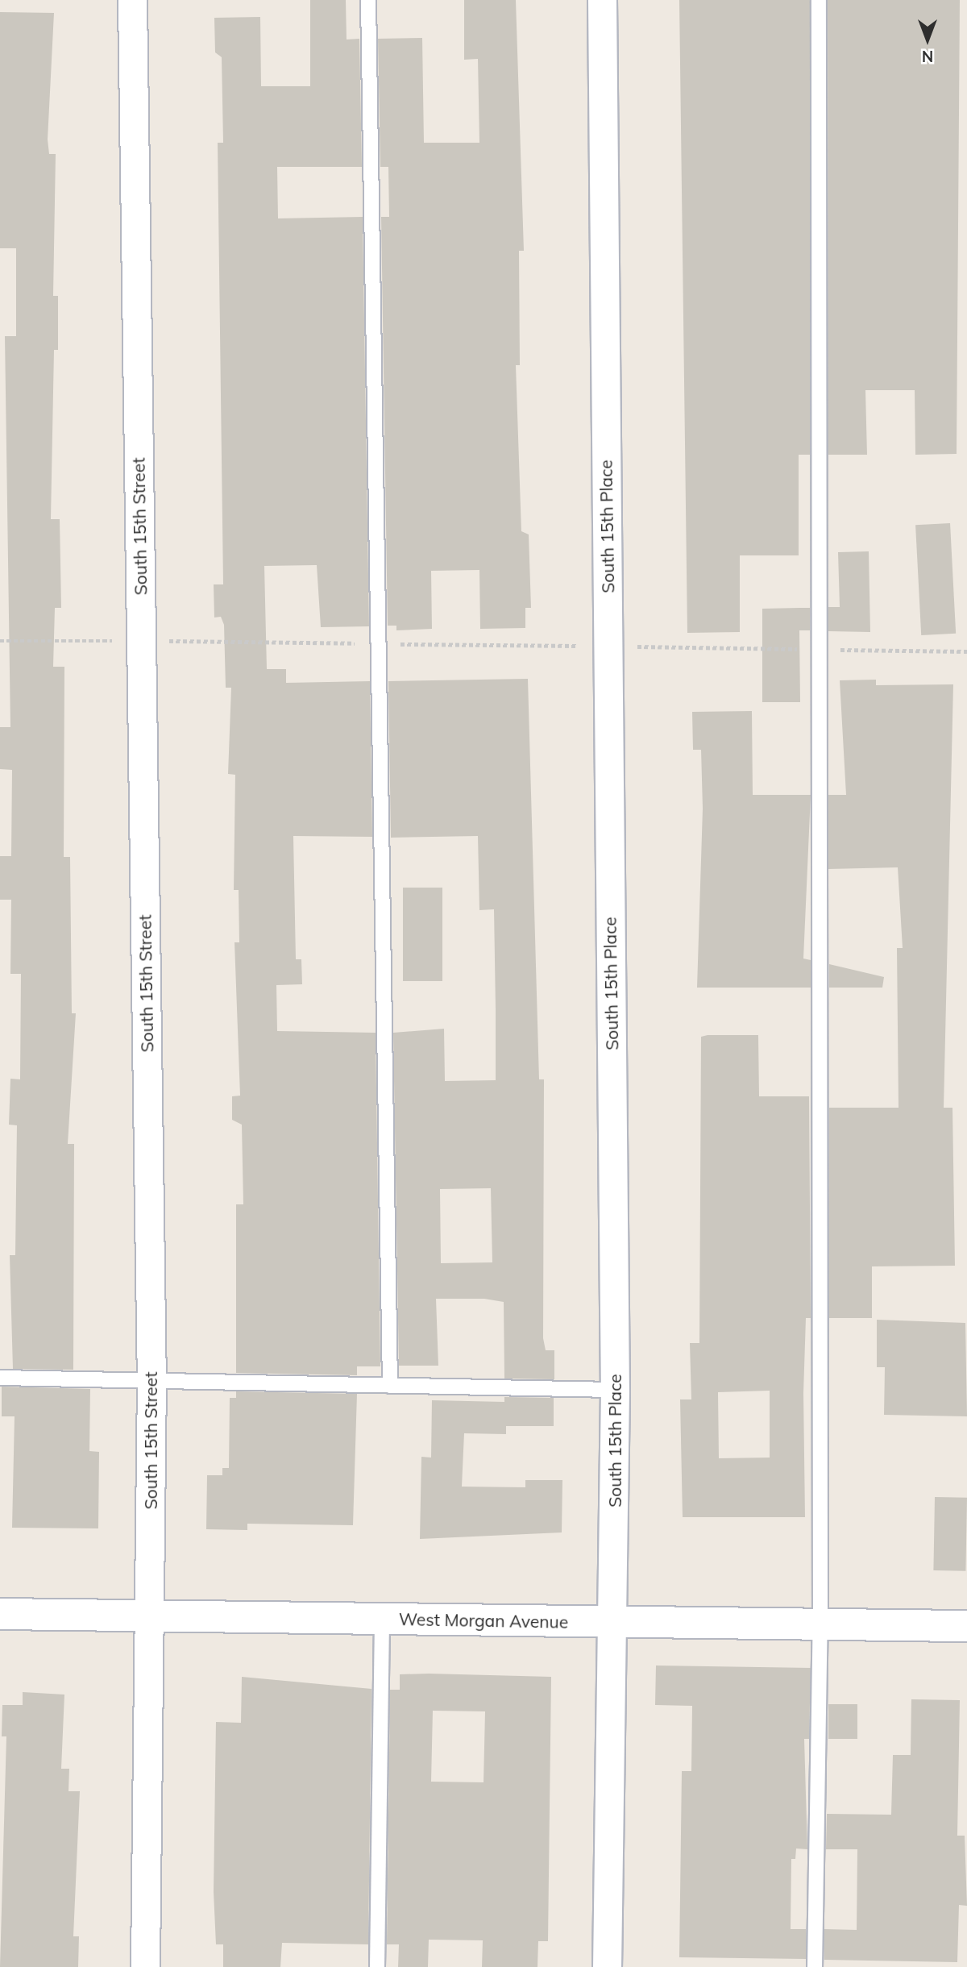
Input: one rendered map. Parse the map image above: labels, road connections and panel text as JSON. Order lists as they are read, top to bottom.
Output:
{
  "streets": {
    "street": ["South 15th Street", "South 15th Place", "West Morgan Avenue"]
  },
  "crossings": [
    ["South 15th Street", "West Morgan Avenue"],
    ["South 15th Place", "West Morgan Avenue"]
  ],
  "north": "bottom"
}
